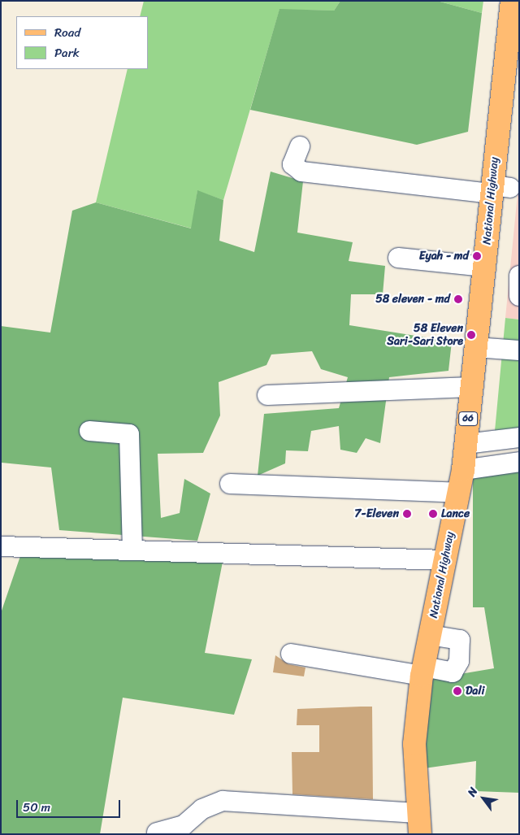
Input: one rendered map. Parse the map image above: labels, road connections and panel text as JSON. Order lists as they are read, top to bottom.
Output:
{
  "streets": {
    "main road": ["National Highway", "66"]
  },
  "places": [
    "Eyah - md",
    "58 eleven - md",
    "58 Eleven Sari-Sari Store",
    "7-Eleven",
    "Lance",
    "Dali"
  ],
  "legend": ["Road", "Park"],
  "scale_bar": "50 m",
  "north": "top left"
}
